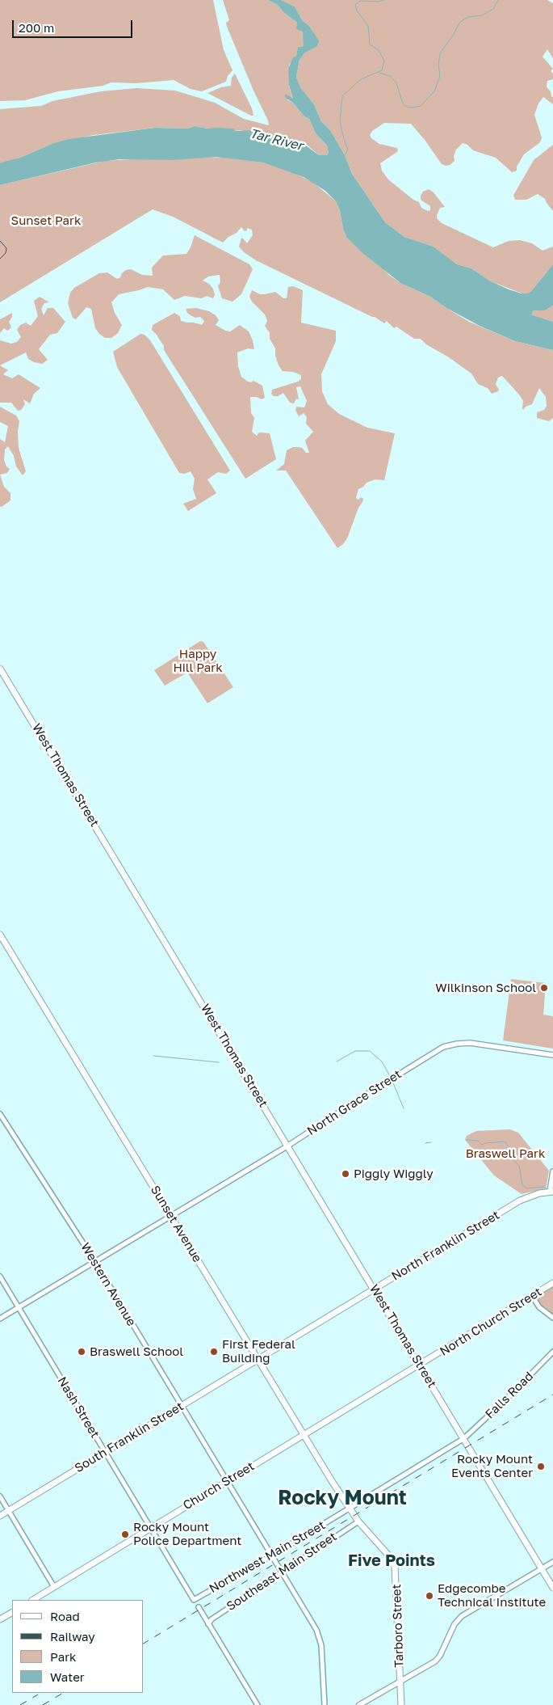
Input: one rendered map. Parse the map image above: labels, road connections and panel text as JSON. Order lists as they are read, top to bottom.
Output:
{
  "streets": {
    "main road": [
      "West Thomas Street",
      "North Grace Street",
      "Sunset Avenue",
      "North Franklin Street",
      "North Church Street",
      "South Franklin Street",
      "Church Street",
      "Tarboro Street"
    ],
    "street": [
      "Western Avenue",
      "Falls Road",
      "Nash Street",
      "Northwest Main Street",
      "Southeast Main Street"
    ]
  },
  "crossings": [
    ["West Thomas Street", "North Grace Street"],
    ["West Thomas Street", "North Franklin Street"],
    ["West Thomas Street", "North Church Street"],
    ["West Thomas Street", "Falls Road"],
    ["West Thomas Street", "Northwest Main Street"],
    ["North Grace Street", "Sunset Avenue"],
    ["Sunset Avenue", "North Franklin Street"],
    ["Sunset Avenue", "North Church Street"],
    ["Sunset Avenue", "South Franklin Street"],
    ["Sunset Avenue", "Church Street"],
    ["Sunset Avenue", "Northwest Main Street"],
    ["Sunset Avenue", "Tarboro Street"],
    ["North Franklin Street", "South Franklin Street"],
    ["Western Avenue", "South Franklin Street"],
    ["Western Avenue", "Church Street"],
    ["Western Avenue", "Northwest Main Street"],
    ["Western Avenue", "Southeast Main Street"],
    ["North Church Street", "Church Street"],
    ["Falls Road", "Northwest Main Street"],
    ["Nash Street", "South Franklin Street"],
    ["Nash Street", "Church Street"],
    ["Nash Street", "Northwest Main Street"],
    ["Northwest Main Street", "Tarboro Street"],
    ["Southeast Main Street", "Tarboro Street"]
  ],
  "districts": ["Rocky Mount", "Five Points"],
  "water": ["Tar River"],
  "parks": ["Sunset Park", "Happy Hill Park", "Braswell Park"],
  "places": [
    "Wilkinson School",
    "Piggly Wiggly",
    "Braswell School",
    "First Federal Building",
    "Rocky Mount Events Center",
    "Rocky Mount Police Department",
    "Edgecombe Technical Institute"
  ],
  "legend": [
    "Road",
    "Railway",
    "Park",
    "Water"
  ],
  "scale_bar": "200 m"
}
